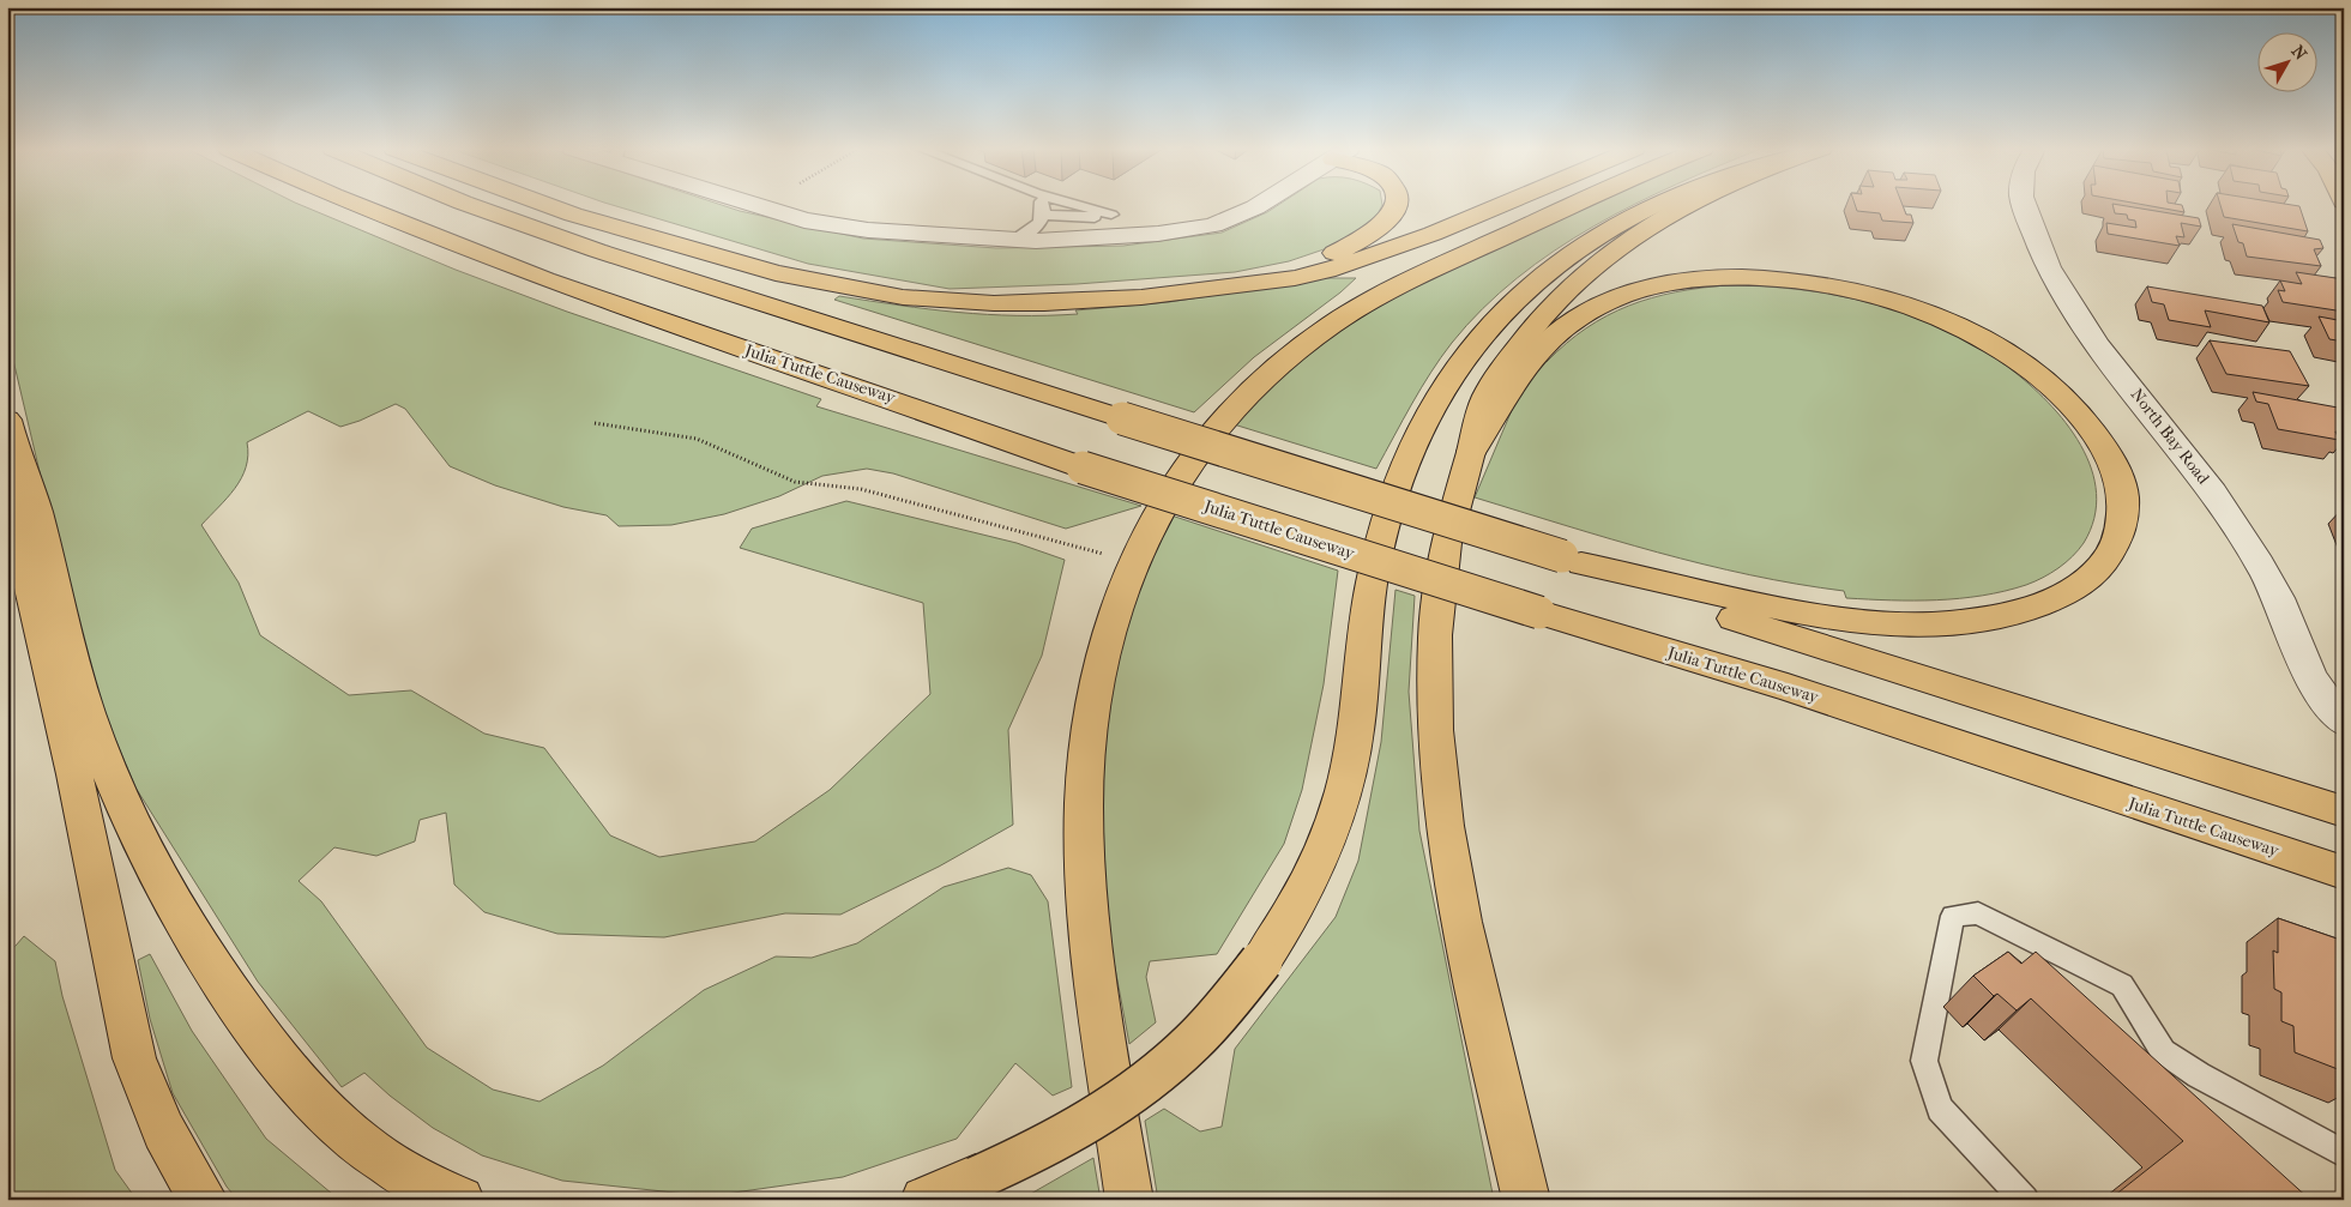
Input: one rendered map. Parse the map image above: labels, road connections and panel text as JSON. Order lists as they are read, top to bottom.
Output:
{
  "streets": {
    "main road": ["Julia Tuttle Causeway"],
    "street": ["North Bay Road"]
  },
  "north": "top right"
}
